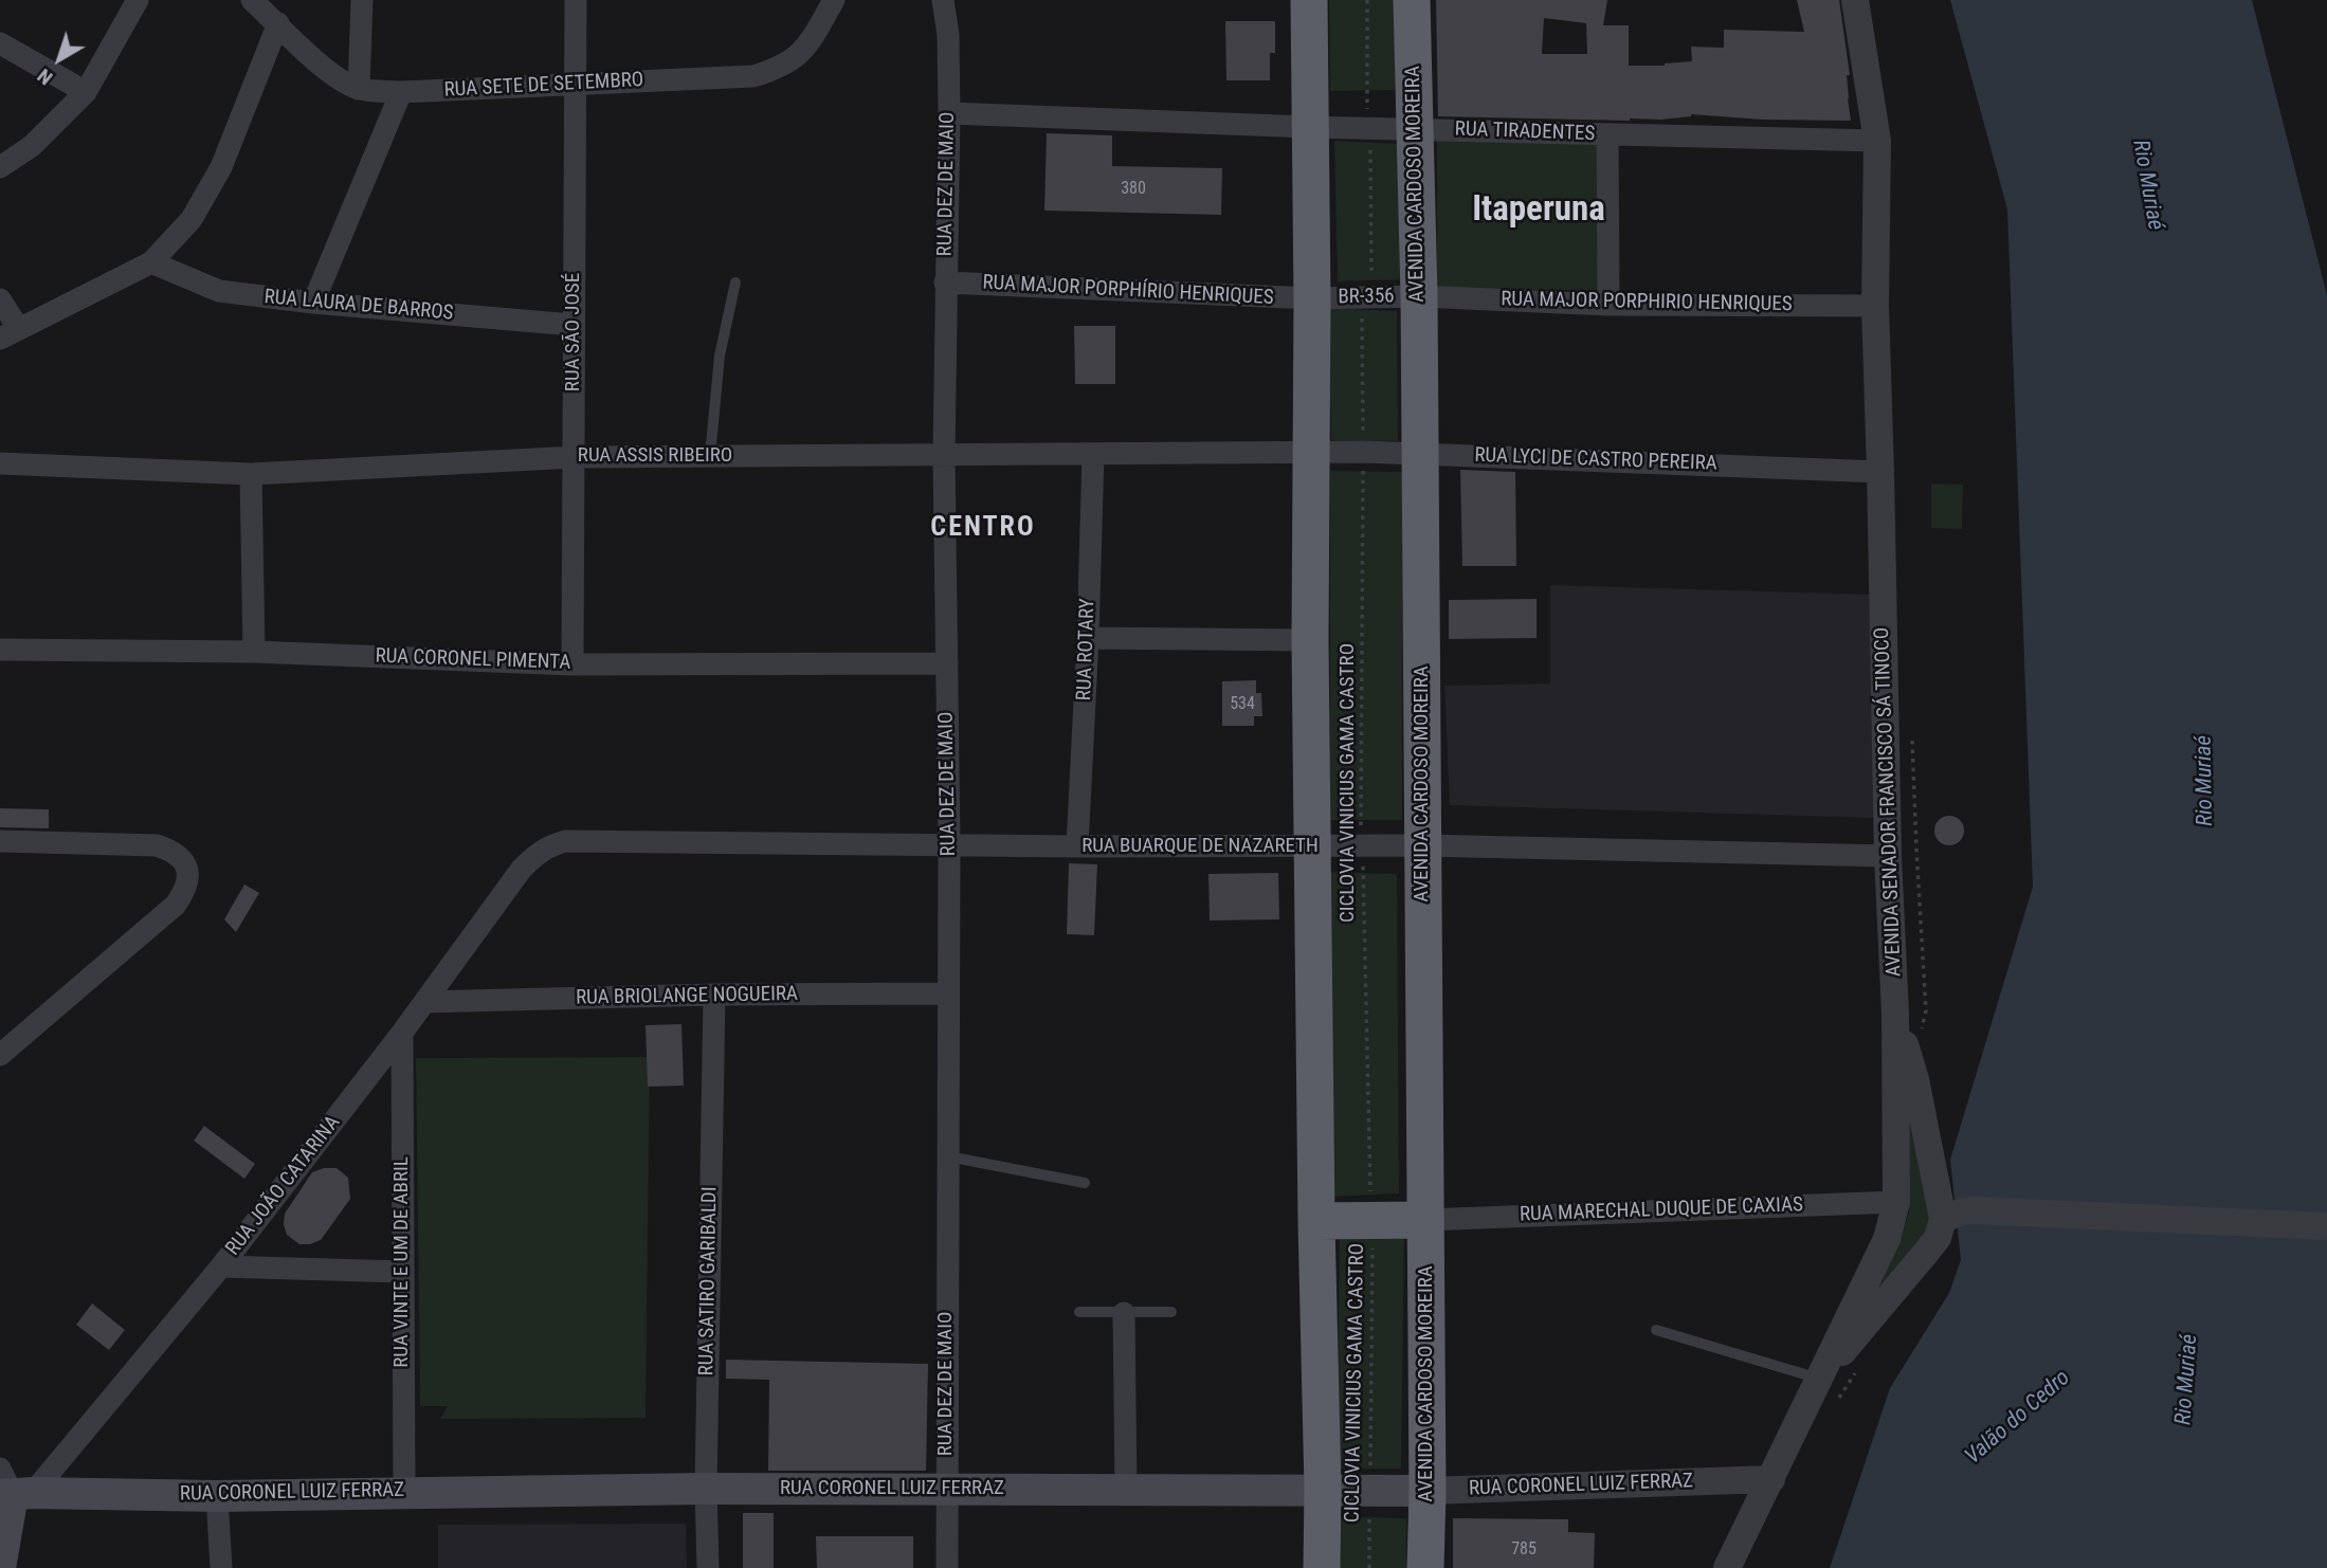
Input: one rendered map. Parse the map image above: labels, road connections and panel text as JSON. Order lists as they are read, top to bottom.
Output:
{
  "streets": {
    "highway": ["AVENIDA CARDOSO MOREIRA", "BR-356"],
    "main road": ["RUA CORONEL LUIZ FERRAZ"],
    "street": [
      "RUA SETE DE SETEMBRO",
      "RUA TIRADENTES",
      "RUA DEZ DE MAIO",
      "RUA MAJOR PORPHÍRIO HENRIQUES",
      "RUA MAJOR PORPHIRIO HENRIQUES",
      "RUA LAURA DE BARROS",
      "RUA SÃO JOSÉ",
      "RUA ASSIS RIBEIRO",
      "RUA LYCI DE CASTRO PEREIRA",
      "RUA ROTARY",
      "RUA CORONEL PIMENTA",
      "AVENIDA SENADOR FRANCISCO SÁ TINOCO",
      "RUA BUARQUE DE NAZARETH",
      "RUA BRIOLANGE NOGUEIRA",
      "RUA JOÃO CATARINA",
      "RUA MARECHAL DUQUE DE CAXIAS",
      "RUA VINTE E UM DE ABRIL",
      "RUA SATIRO GARIBALDI"
    ],
    "path": ["CICLOVIA VINICIUS GAMA CASTRO"]
  },
  "crossings": [
    ["RUA SETE DE SETEMBRO", "RUA SÃO JOSÉ"],
    ["RUA TIRADENTES", "RUA DEZ DE MAIO"],
    ["RUA TIRADENTES", "AVENIDA CARDOSO MOREIRA"],
    ["RUA TIRADENTES", "BR-356"],
    ["RUA TIRADENTES", "CICLOVIA VINICIUS GAMA CASTRO"],
    ["RUA TIRADENTES", "AVENIDA SENADOR FRANCISCO SÁ TINOCO"],
    ["RUA DEZ DE MAIO", "RUA MAJOR PORPHÍRIO HENRIQUES"],
    ["RUA DEZ DE MAIO", "RUA ASSIS RIBEIRO"],
    ["RUA DEZ DE MAIO", "RUA CORONEL PIMENTA"],
    ["RUA DEZ DE MAIO", "RUA BUARQUE DE NAZARETH"],
    ["RUA DEZ DE MAIO", "RUA BRIOLANGE NOGUEIRA"],
    ["RUA DEZ DE MAIO", "RUA CORONEL LUIZ FERRAZ"],
    ["AVENIDA CARDOSO MOREIRA", "BR-356"],
    ["AVENIDA CARDOSO MOREIRA", "RUA MAJOR PORPHIRIO HENRIQUES"],
    ["AVENIDA CARDOSO MOREIRA", "RUA LYCI DE CASTRO PEREIRA"],
    ["AVENIDA CARDOSO MOREIRA", "RUA BUARQUE DE NAZARETH"],
    ["AVENIDA CARDOSO MOREIRA", "RUA MARECHAL DUQUE DE CAXIAS"],
    ["AVENIDA CARDOSO MOREIRA", "RUA CORONEL LUIZ FERRAZ"],
    ["RUA MAJOR PORPHÍRIO HENRIQUES", "BR-356"],
    ["BR-356", "RUA MAJOR PORPHIRIO HENRIQUES"],
    ["BR-356", "RUA ASSIS RIBEIRO"],
    ["BR-356", "RUA LYCI DE CASTRO PEREIRA"],
    ["BR-356", "CICLOVIA VINICIUS GAMA CASTRO"],
    ["BR-356", "RUA BUARQUE DE NAZARETH"],
    ["BR-356", "RUA CORONEL LUIZ FERRAZ"],
    ["RUA MAJOR PORPHIRIO HENRIQUES", "AVENIDA SENADOR FRANCISCO SÁ TINOCO"],
    ["RUA LAURA DE BARROS", "RUA SÃO JOSÉ"],
    ["RUA SÃO JOSÉ", "RUA ASSIS RIBEIRO"],
    ["RUA SÃO JOSÉ", "RUA CORONEL PIMENTA"],
    ["RUA ASSIS RIBEIRO", "RUA LYCI DE CASTRO PEREIRA"],
    ["RUA ASSIS RIBEIRO", "RUA ROTARY"],
    ["RUA LYCI DE CASTRO PEREIRA", "CICLOVIA VINICIUS GAMA CASTRO"],
    ["RUA LYCI DE CASTRO PEREIRA", "AVENIDA SENADOR FRANCISCO SÁ TINOCO"],
    ["RUA ROTARY", "RUA BUARQUE DE NAZARETH"],
    ["CICLOVIA VINICIUS GAMA CASTRO", "RUA BUARQUE DE NAZARETH"],
    ["CICLOVIA VINICIUS GAMA CASTRO", "RUA CORONEL LUIZ FERRAZ"],
    ["AVENIDA SENADOR FRANCISCO SÁ TINOCO", "RUA BUARQUE DE NAZARETH"],
    ["AVENIDA SENADOR FRANCISCO SÁ TINOCO", "RUA MARECHAL DUQUE DE CAXIAS"],
    ["AVENIDA SENADOR FRANCISCO SÁ TINOCO", "RUA CORONEL LUIZ FERRAZ"],
    ["RUA BUARQUE DE NAZARETH", "RUA JOÃO CATARINA"],
    ["RUA BRIOLANGE NOGUEIRA", "RUA JOÃO CATARINA"],
    ["RUA BRIOLANGE NOGUEIRA", "RUA SATIRO GARIBALDI"],
    ["RUA JOÃO CATARINA", "RUA VINTE E UM DE ABRIL"],
    ["RUA JOÃO CATARINA", "RUA CORONEL LUIZ FERRAZ"],
    ["RUA VINTE E UM DE ABRIL", "RUA CORONEL LUIZ FERRAZ"],
    ["RUA SATIRO GARIBALDI", "RUA CORONEL LUIZ FERRAZ"]
  ],
  "districts": ["Itaperuna", "CENTRO"],
  "water": ["Rio Muriaé", "Valão do Cedro"],
  "house_numbers": ["380", "534", "785"],
  "north": "bottom left"
}
